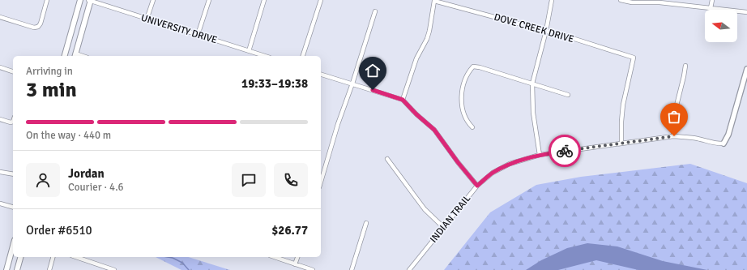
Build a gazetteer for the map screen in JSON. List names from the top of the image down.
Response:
{
  "streets": {
    "street": ["DOVE CREEK DRIVE", "UNIVERSITY DRIVE", "INDIAN TRAIL"]
  },
  "crossings": [
    ["DOVE CREEK DRIVE", "INDIAN TRAIL"]
  ],
  "north": "left",
  "page": {
    "heading": ["3 min", "Arriving in", "19:33–19:38"],
    "panel": [
      "Jordan",
      "Courier · 4.6",
      "Order #6510",
      "$26.77"
    ],
    "bar": "On the way · 440 m"
  }
}
